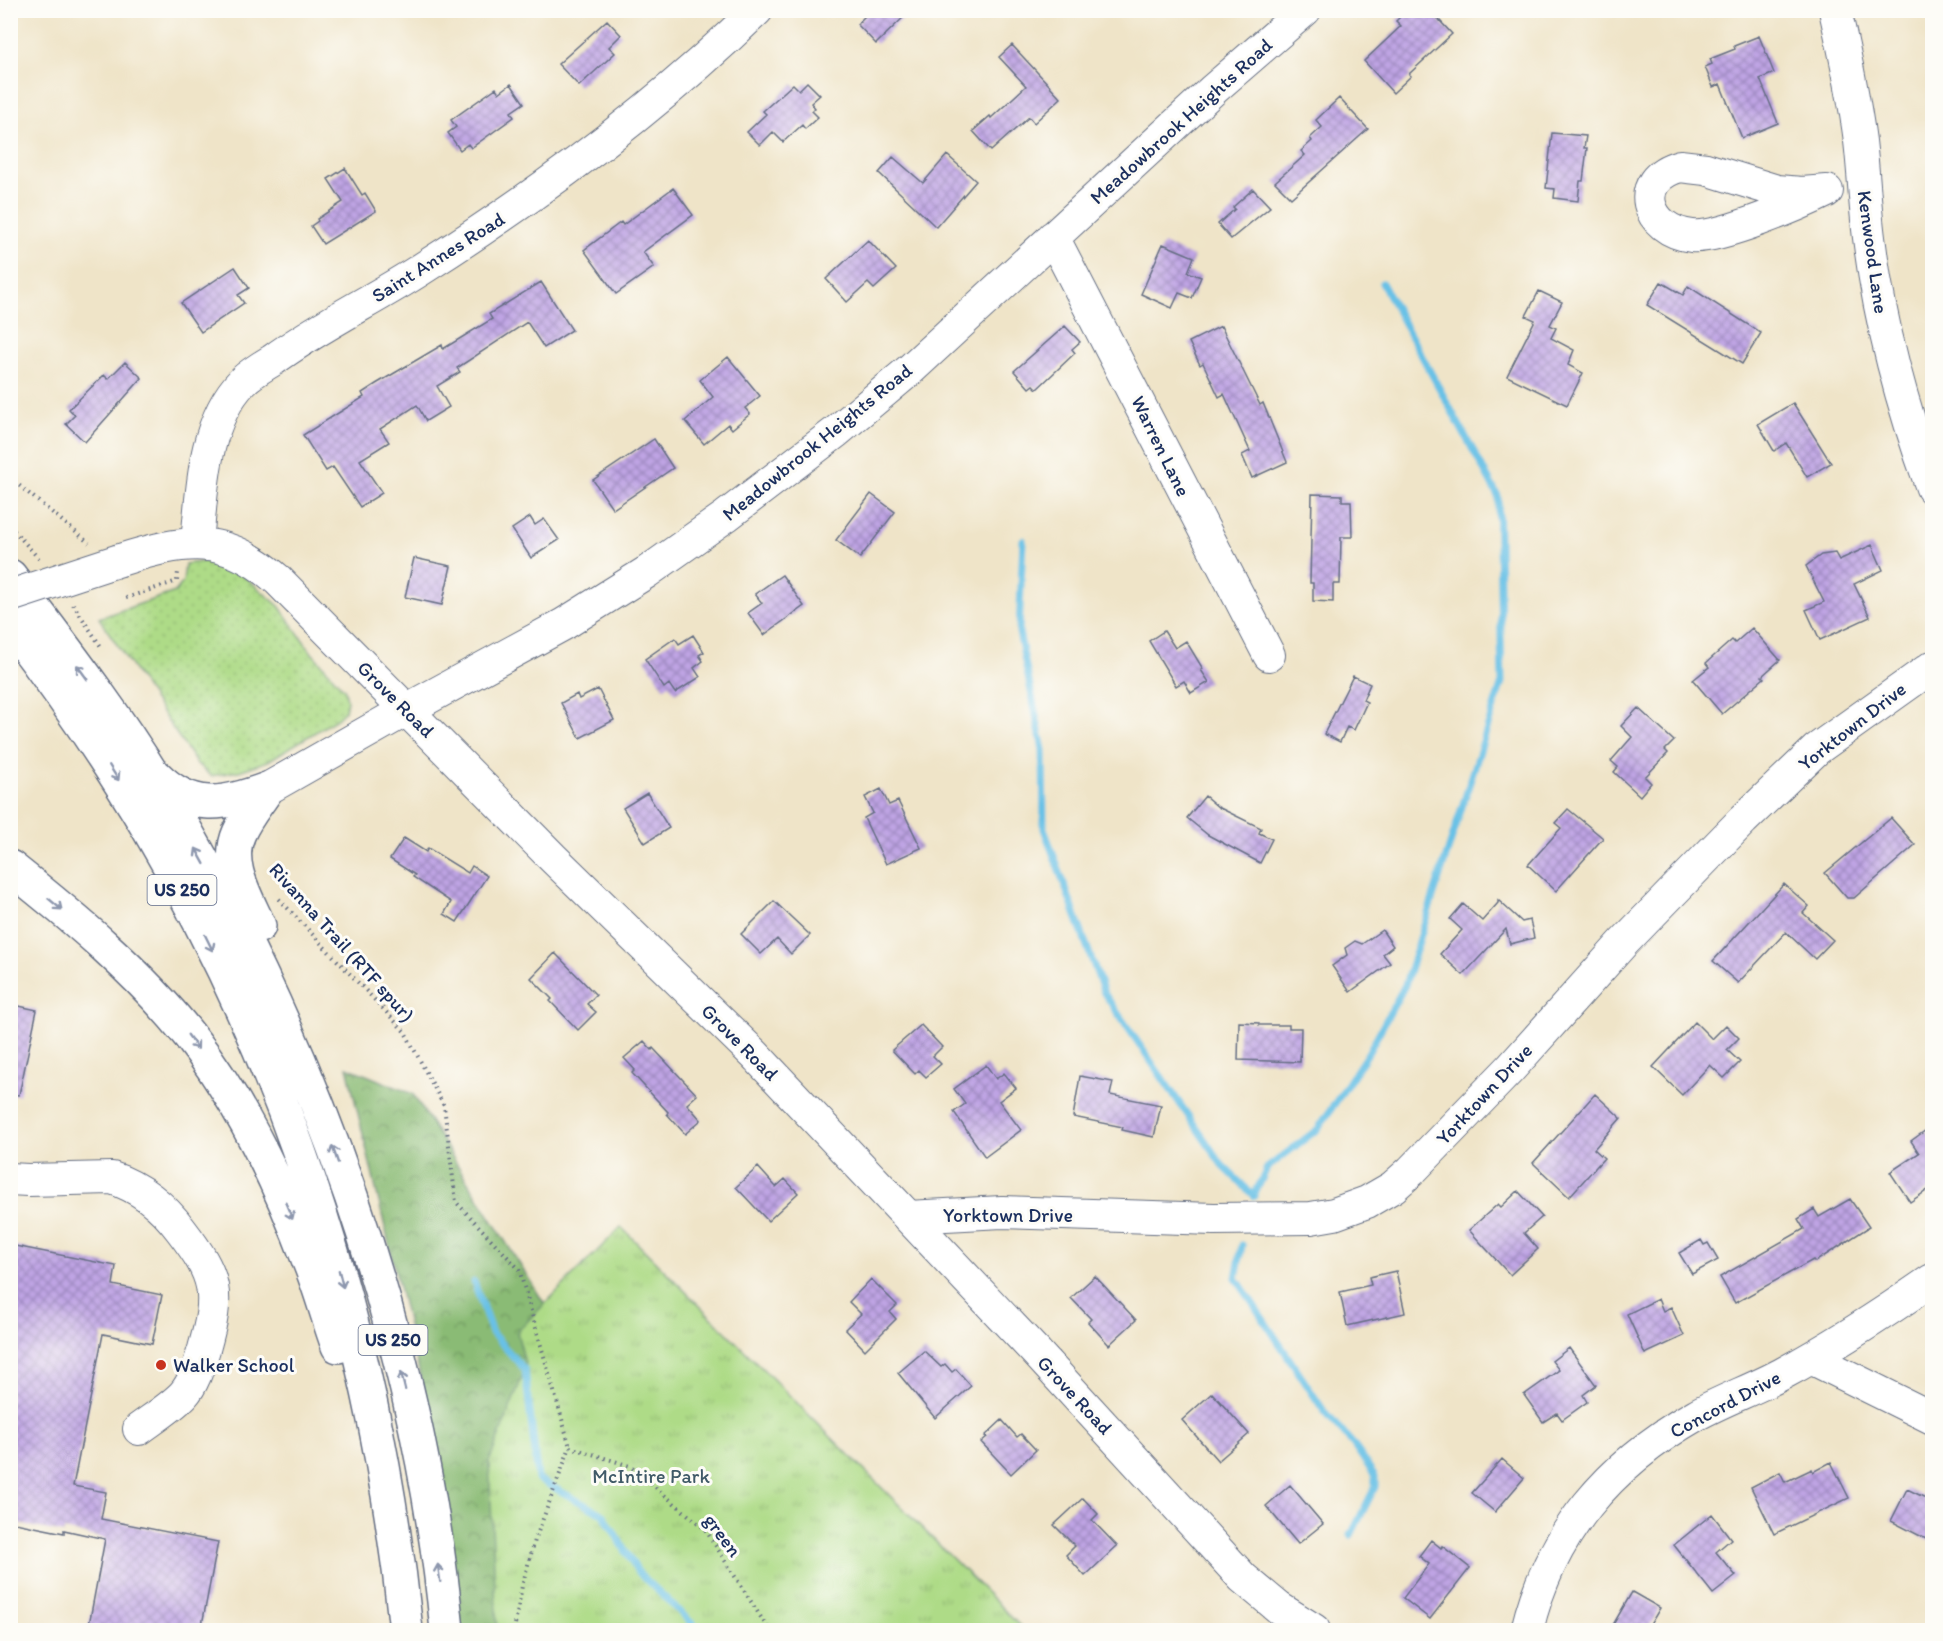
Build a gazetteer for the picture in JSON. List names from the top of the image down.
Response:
{
  "streets": {
    "highway": ["US 250"],
    "street": [
      "Meadowbrook Heights Road",
      "Kenwood Lane",
      "Saint Annes Road",
      "Warren Lane",
      "Grove Road",
      "Yorktown Drive",
      "Concord Drive"
    ],
    "path": ["Rivanna Trail (RTF spur)", "green"]
  },
  "crossings": [
    ["Meadowbrook Heights Road", "Warren Lane"],
    ["Meadowbrook Heights Road", "Grove Road"],
    ["Saint Annes Road", "Grove Road"],
    ["Grove Road", "Yorktown Drive"],
    ["Rivanna Trail (RTF spur)", "green"]
  ],
  "parks": ["McIntire Park"],
  "places": ["Walker School"]
}
